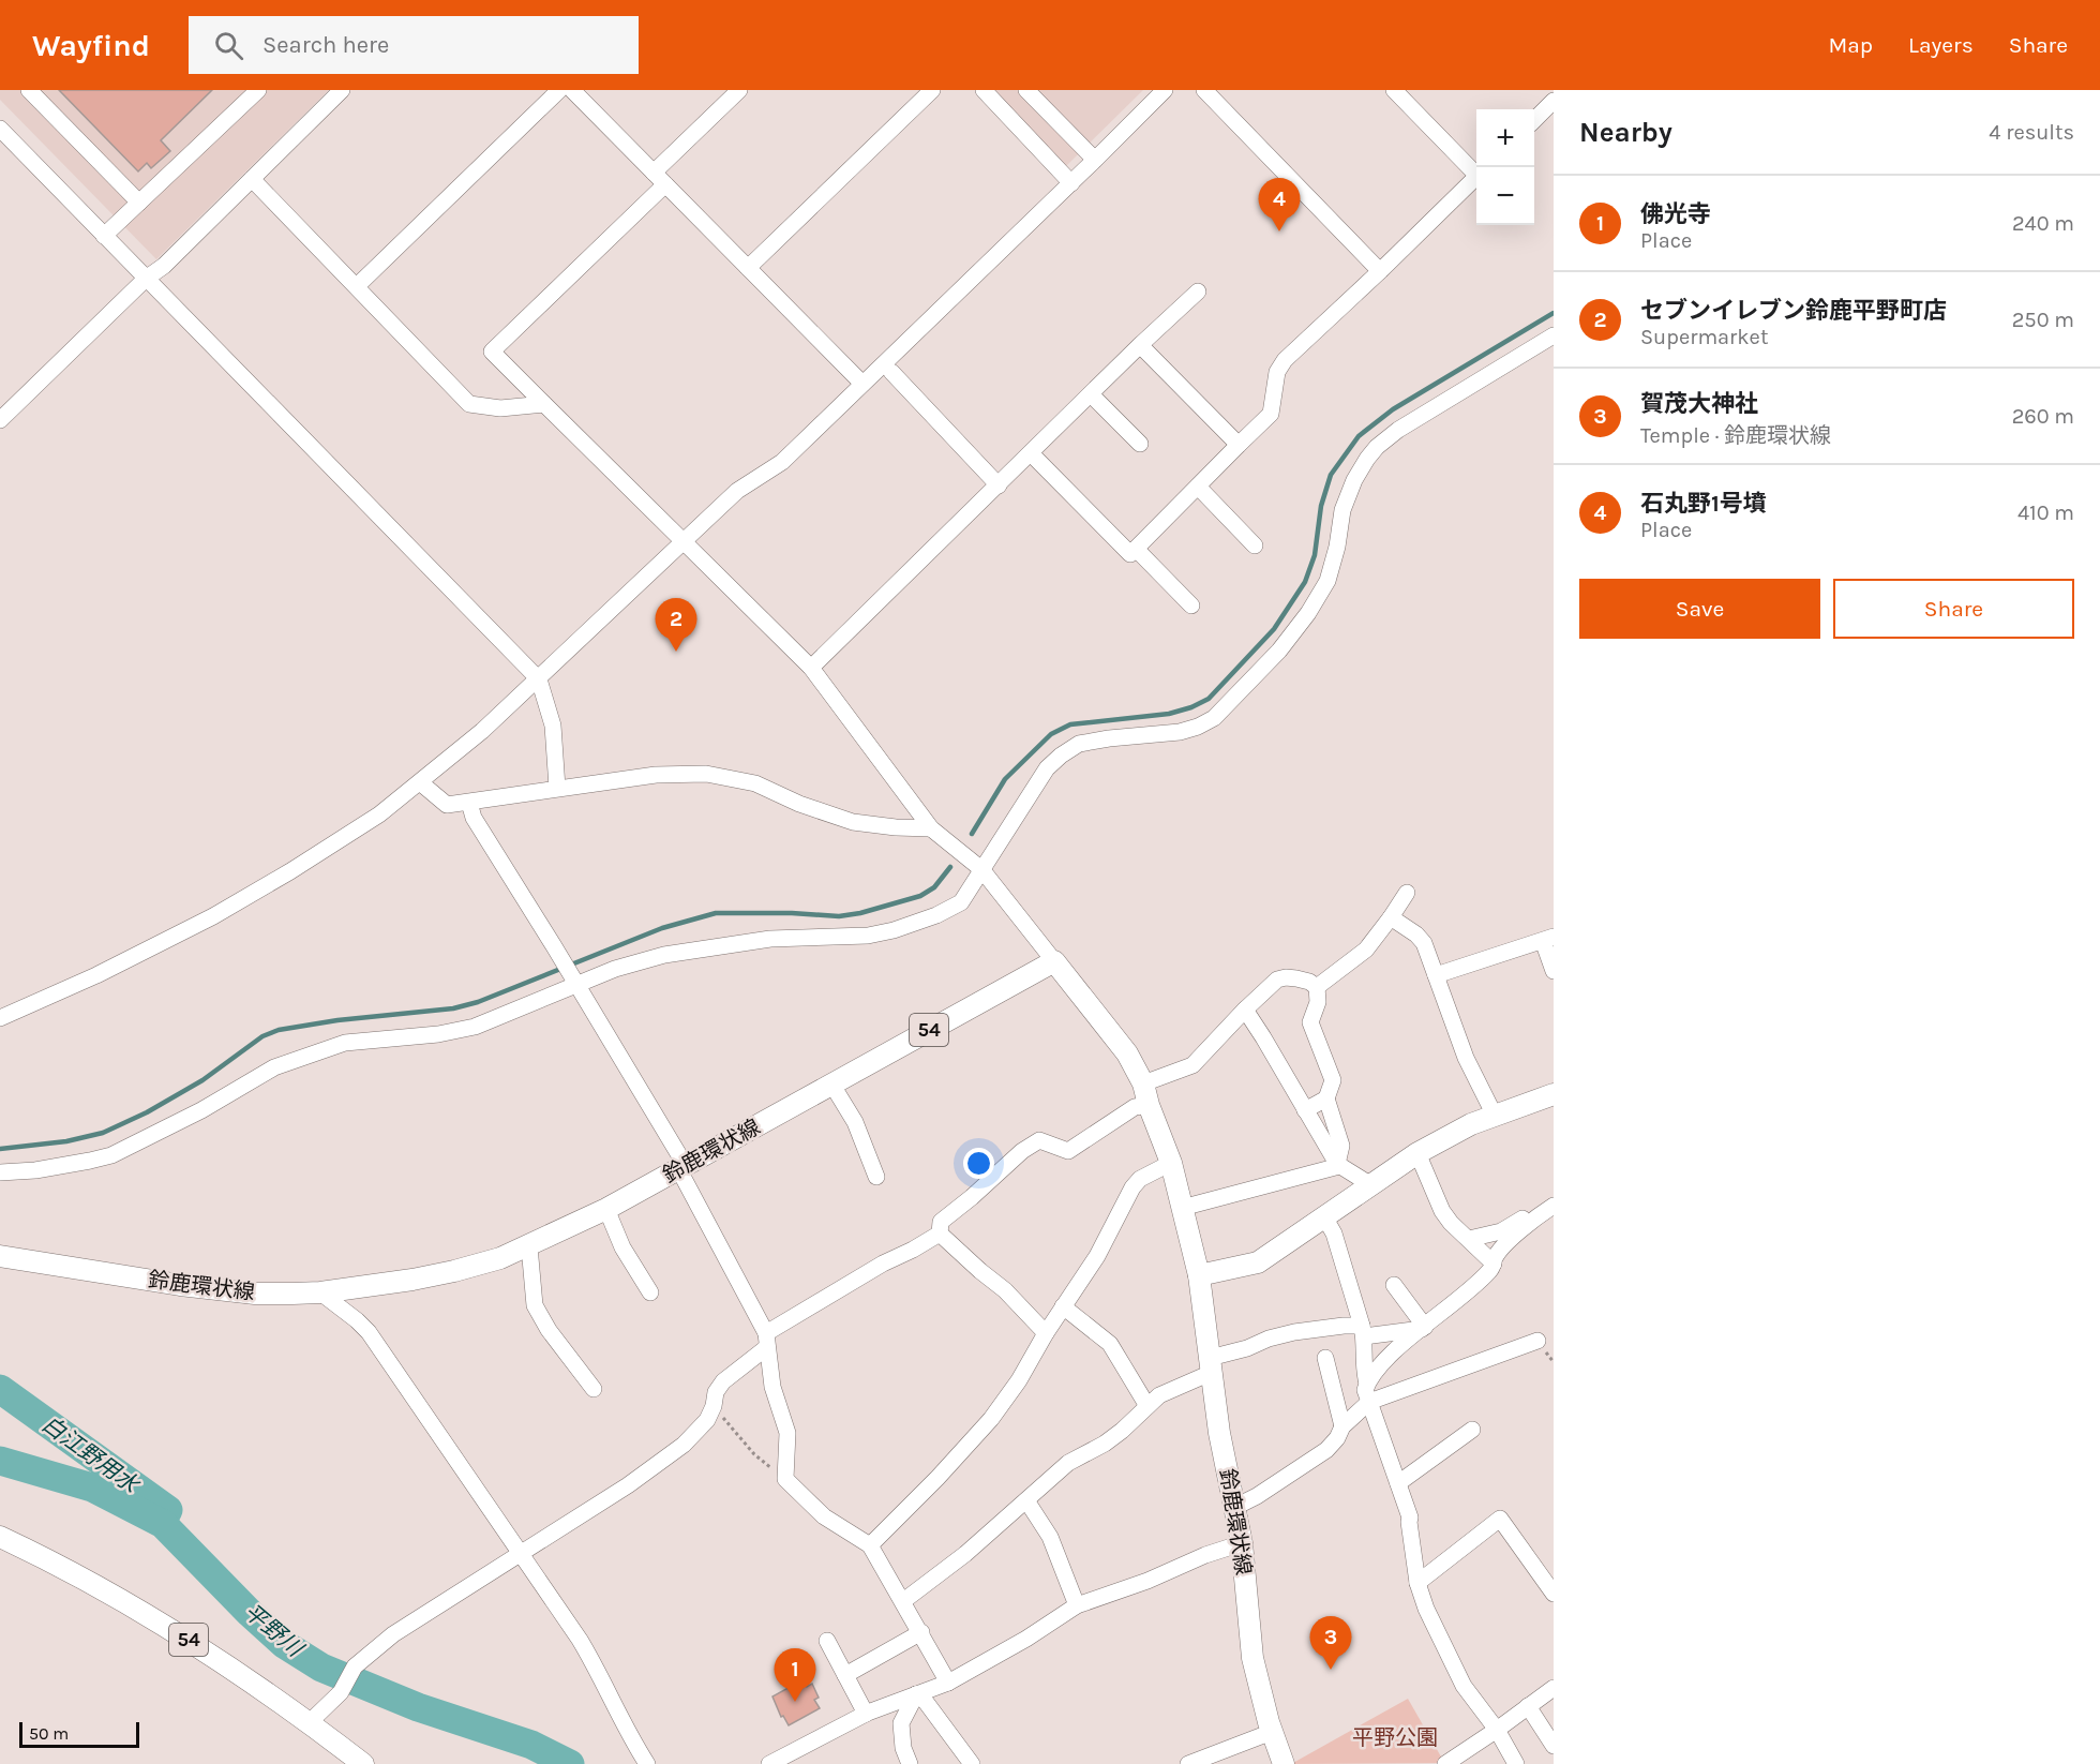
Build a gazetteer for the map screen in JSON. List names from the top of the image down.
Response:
{
  "streets": {
    "main road": ["54", "鈴鹿環状線"]
  },
  "water": ["白江野用水", "平野川"],
  "parks": ["平野公園"],
  "scale_bar": "50 m",
  "page": {
    "header": "Wayfind",
    "search": "Search here",
    "nav": ["Map", "Layers", "Share"],
    "heading": ["Nearby", "4 results"],
    "map_buttons": ["+", "−"],
    "list": [
      {
        "mark": "1",
        "name": "佛光寺",
        "note": "Place",
        "value": "240 m"
      },
      {
        "mark": "2",
        "name": "セブンイレブン鈴鹿平野町店",
        "note": "Supermarket",
        "value": "250 m"
      },
      {
        "mark": "3",
        "name": "賀茂大神社",
        "note": "Temple · 鈴鹿環状線",
        "value": "260 m"
      },
      {
        "mark": "4",
        "name": "石丸野1号墳",
        "note": "Place",
        "value": "410 m"
      }
    ],
    "pins": [
      "4",
      "2",
      "3",
      "1"
    ],
    "buttons": ["Save", "Share"],
    "scale": "50 m"
  }
}
